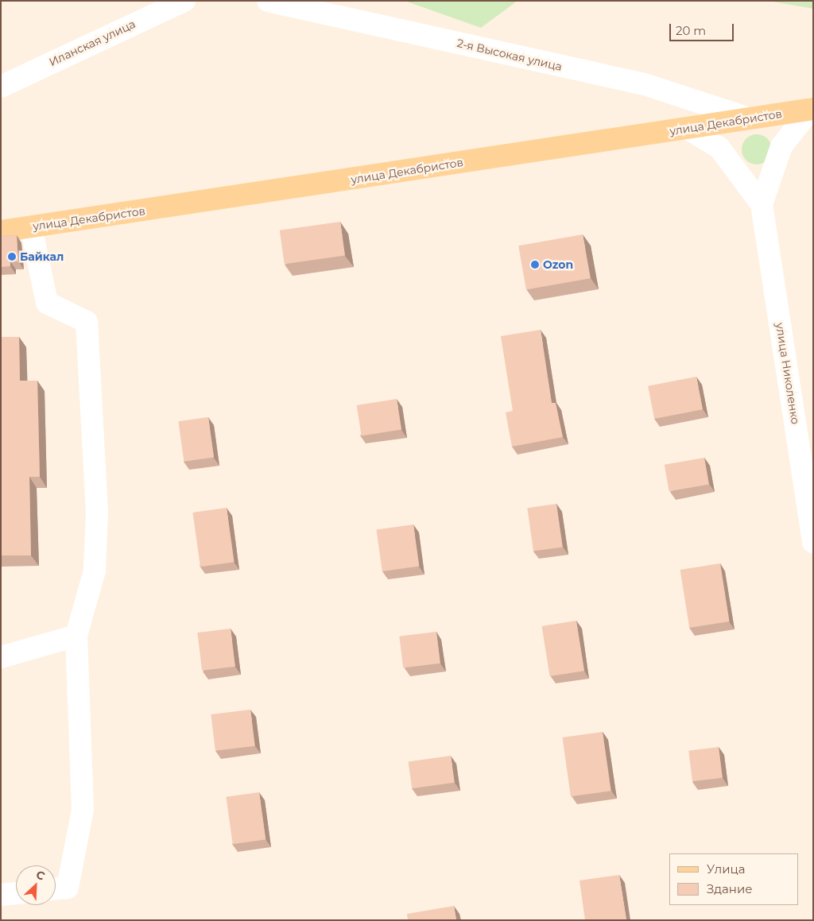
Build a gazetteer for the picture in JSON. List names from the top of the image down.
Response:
{
  "streets": {
    "main road": ["улица Декабристов"],
    "street": ["Иланская улица", "2-я Высокая улица", "улица Николенко"]
  },
  "crossings": [
    ["2-я Высокая улица", "улица Декабристов"]
  ],
  "places": ["Байкал", "Ozon"],
  "legend": ["Улица", "Здание"],
  "scale_bar": "20 m",
  "north": "top right"
}
